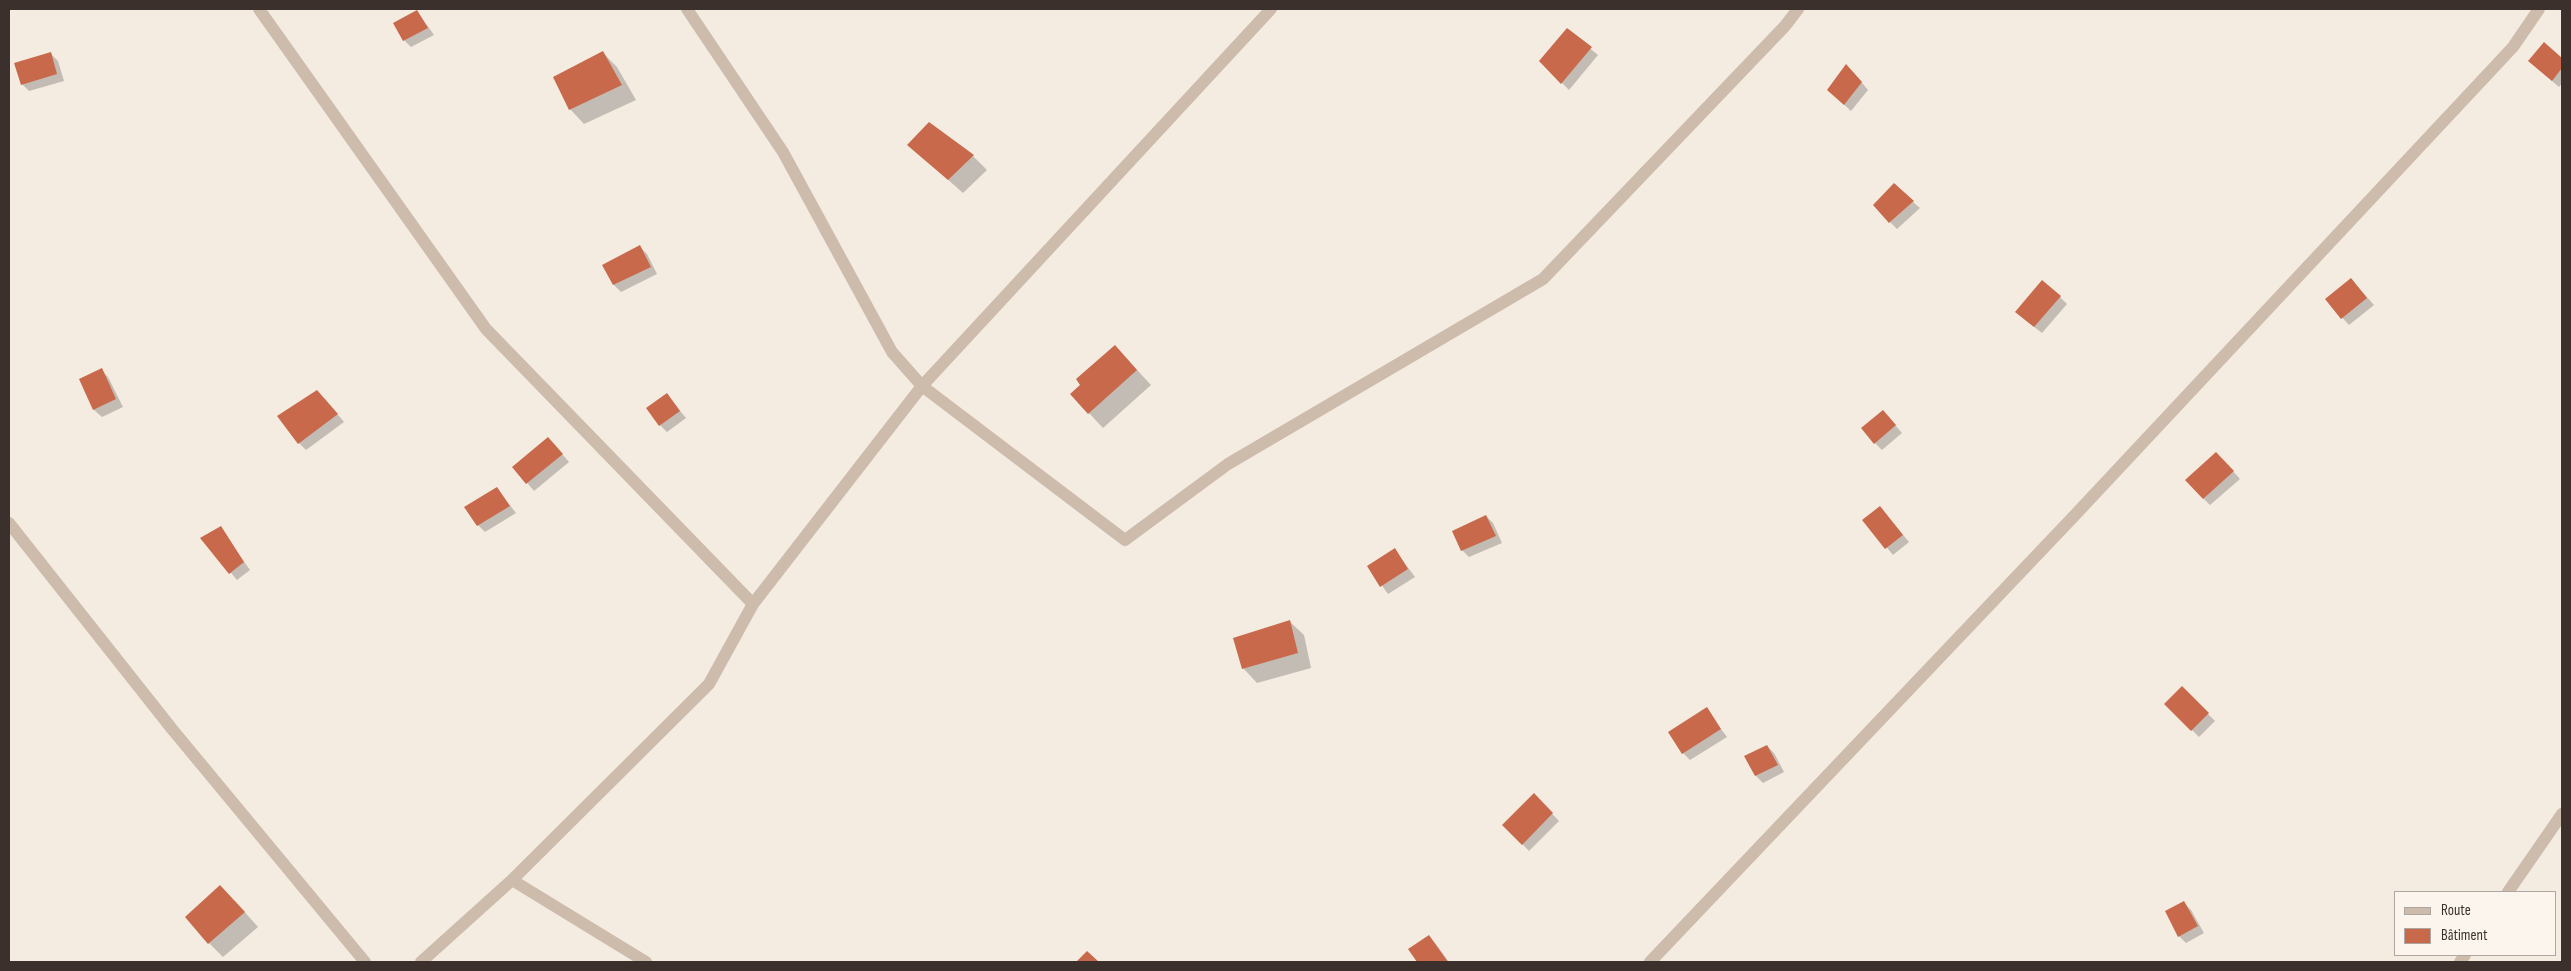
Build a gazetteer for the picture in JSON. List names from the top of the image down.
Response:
{
  "legend": ["Route", "Bâtiment"]
}
